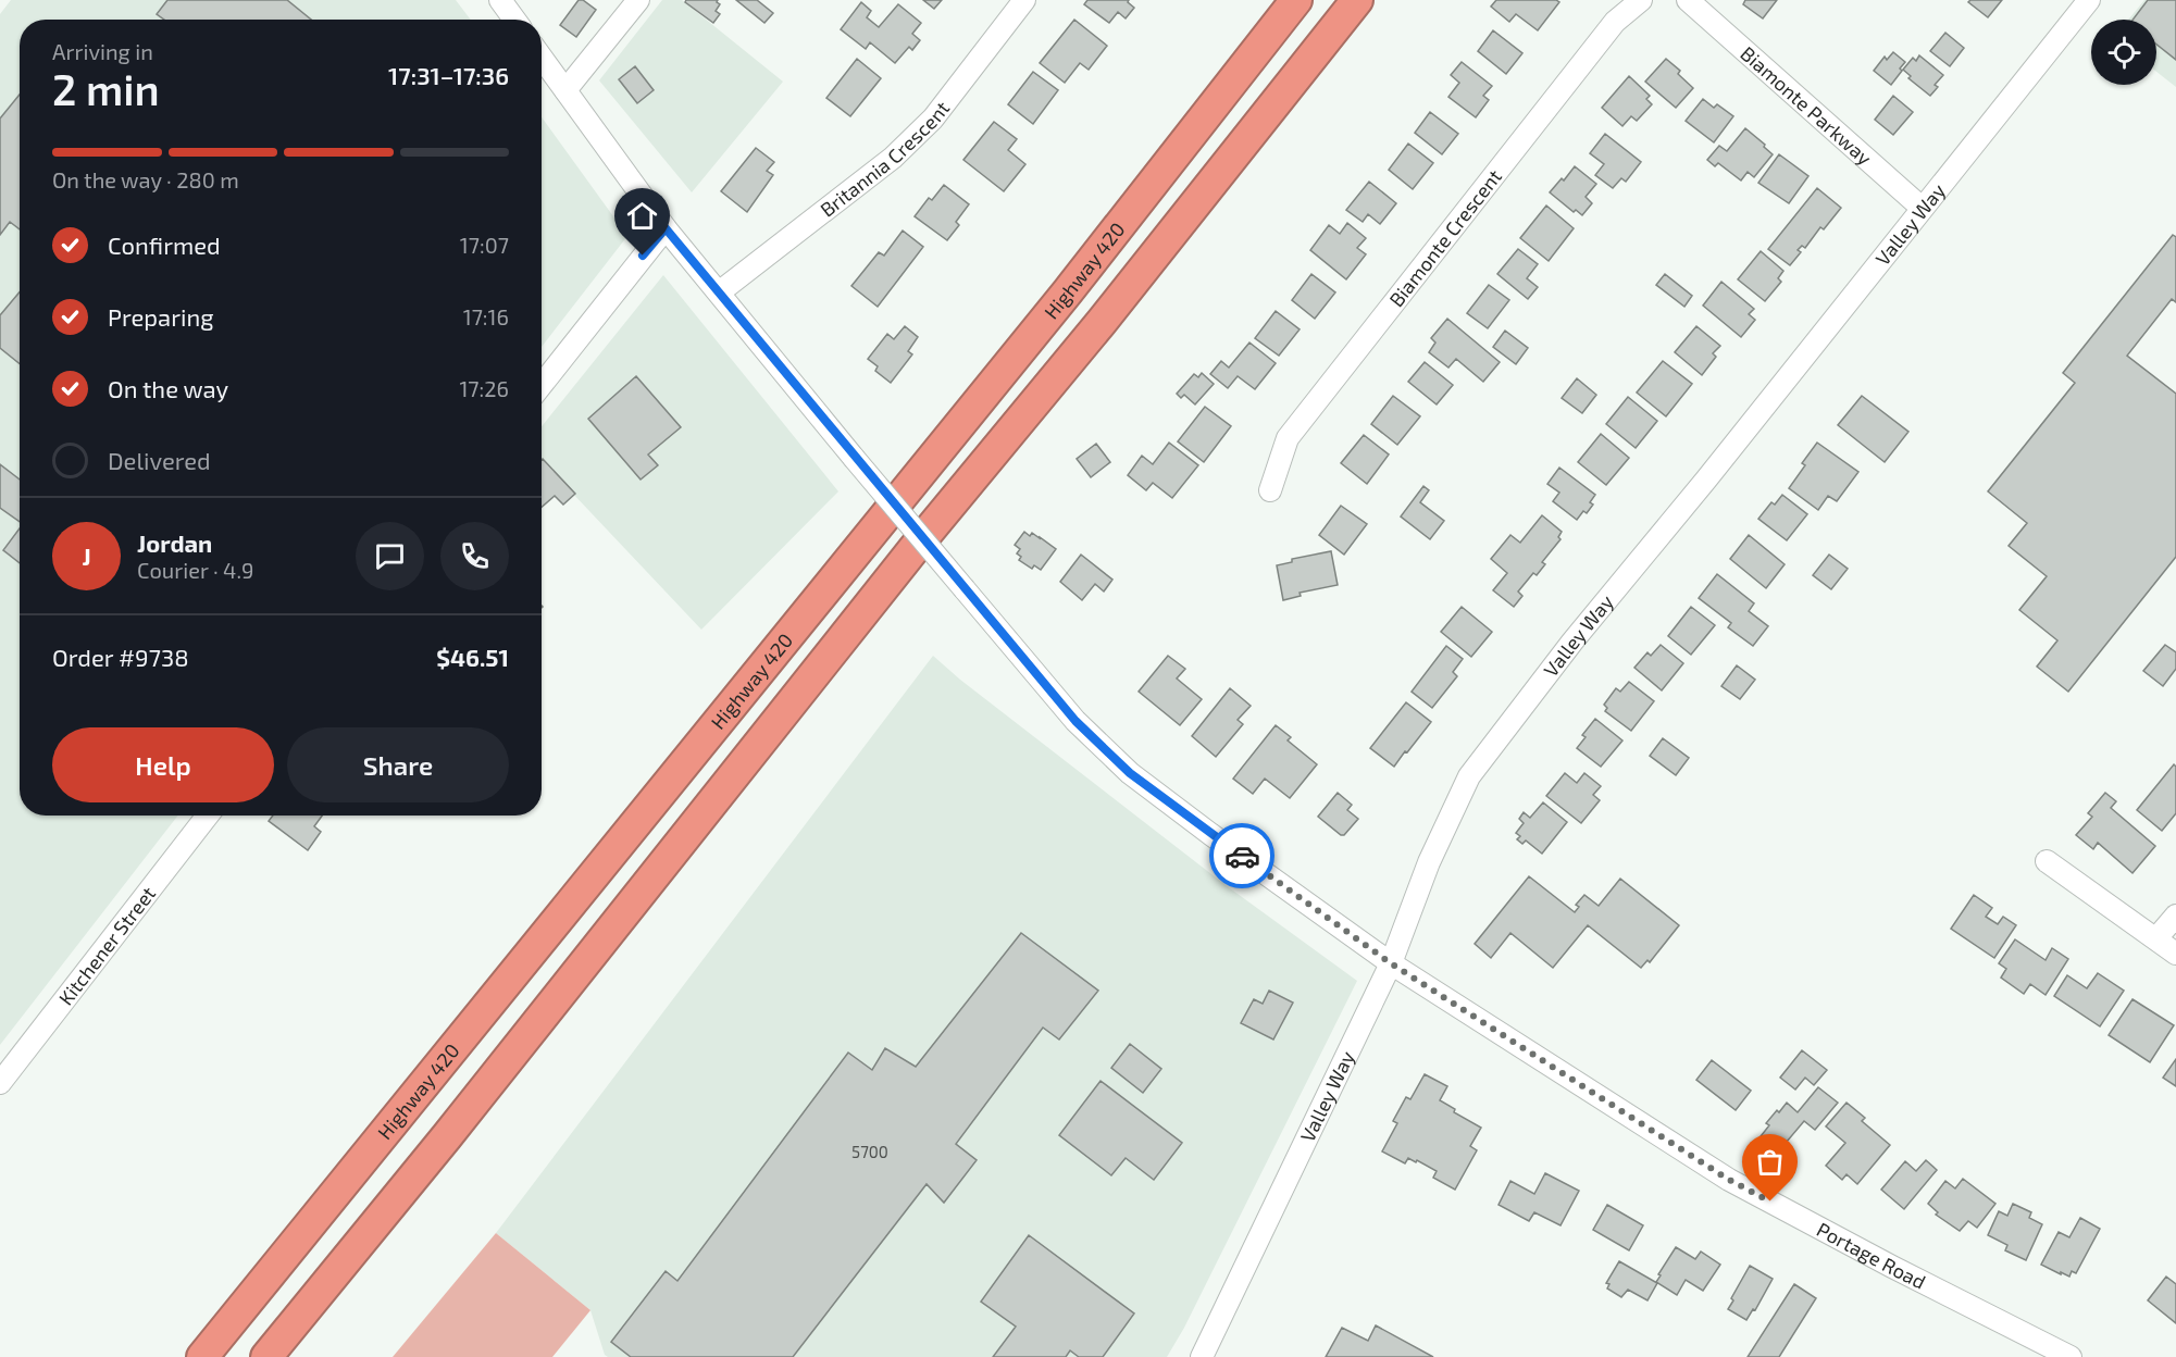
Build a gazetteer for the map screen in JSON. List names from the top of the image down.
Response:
{
  "streets": {
    "highway": ["Highway 420"],
    "street": [
      "Biamonte Parkway",
      "Britannia Crescent",
      "Valley Way",
      "Biamonte Crescent",
      "Kitchener Street",
      "Portage Road"
    ]
  },
  "crossings": [
    ["Biamonte Parkway", "Valley Way"],
    ["Britannia Crescent", "Portage Road"],
    ["Valley Way", "Portage Road"]
  ],
  "house_numbers": ["5700"],
  "page": {
    "heading": ["2 min", "Arriving in", "17:31–17:36"],
    "panel": [
      "Jordan",
      "Courier · 4.9",
      "Order #9738",
      "$46.51"
    ],
    "bar": "On the way · 280 m",
    "list": [
      ["Confirmed", "17:07"],
      ["Preparing", "17:16"],
      ["On the way", "17:26"],
      "Delivered"
    ],
    "round": "J",
    "buttons": ["Help", "Share"]
  }
}
